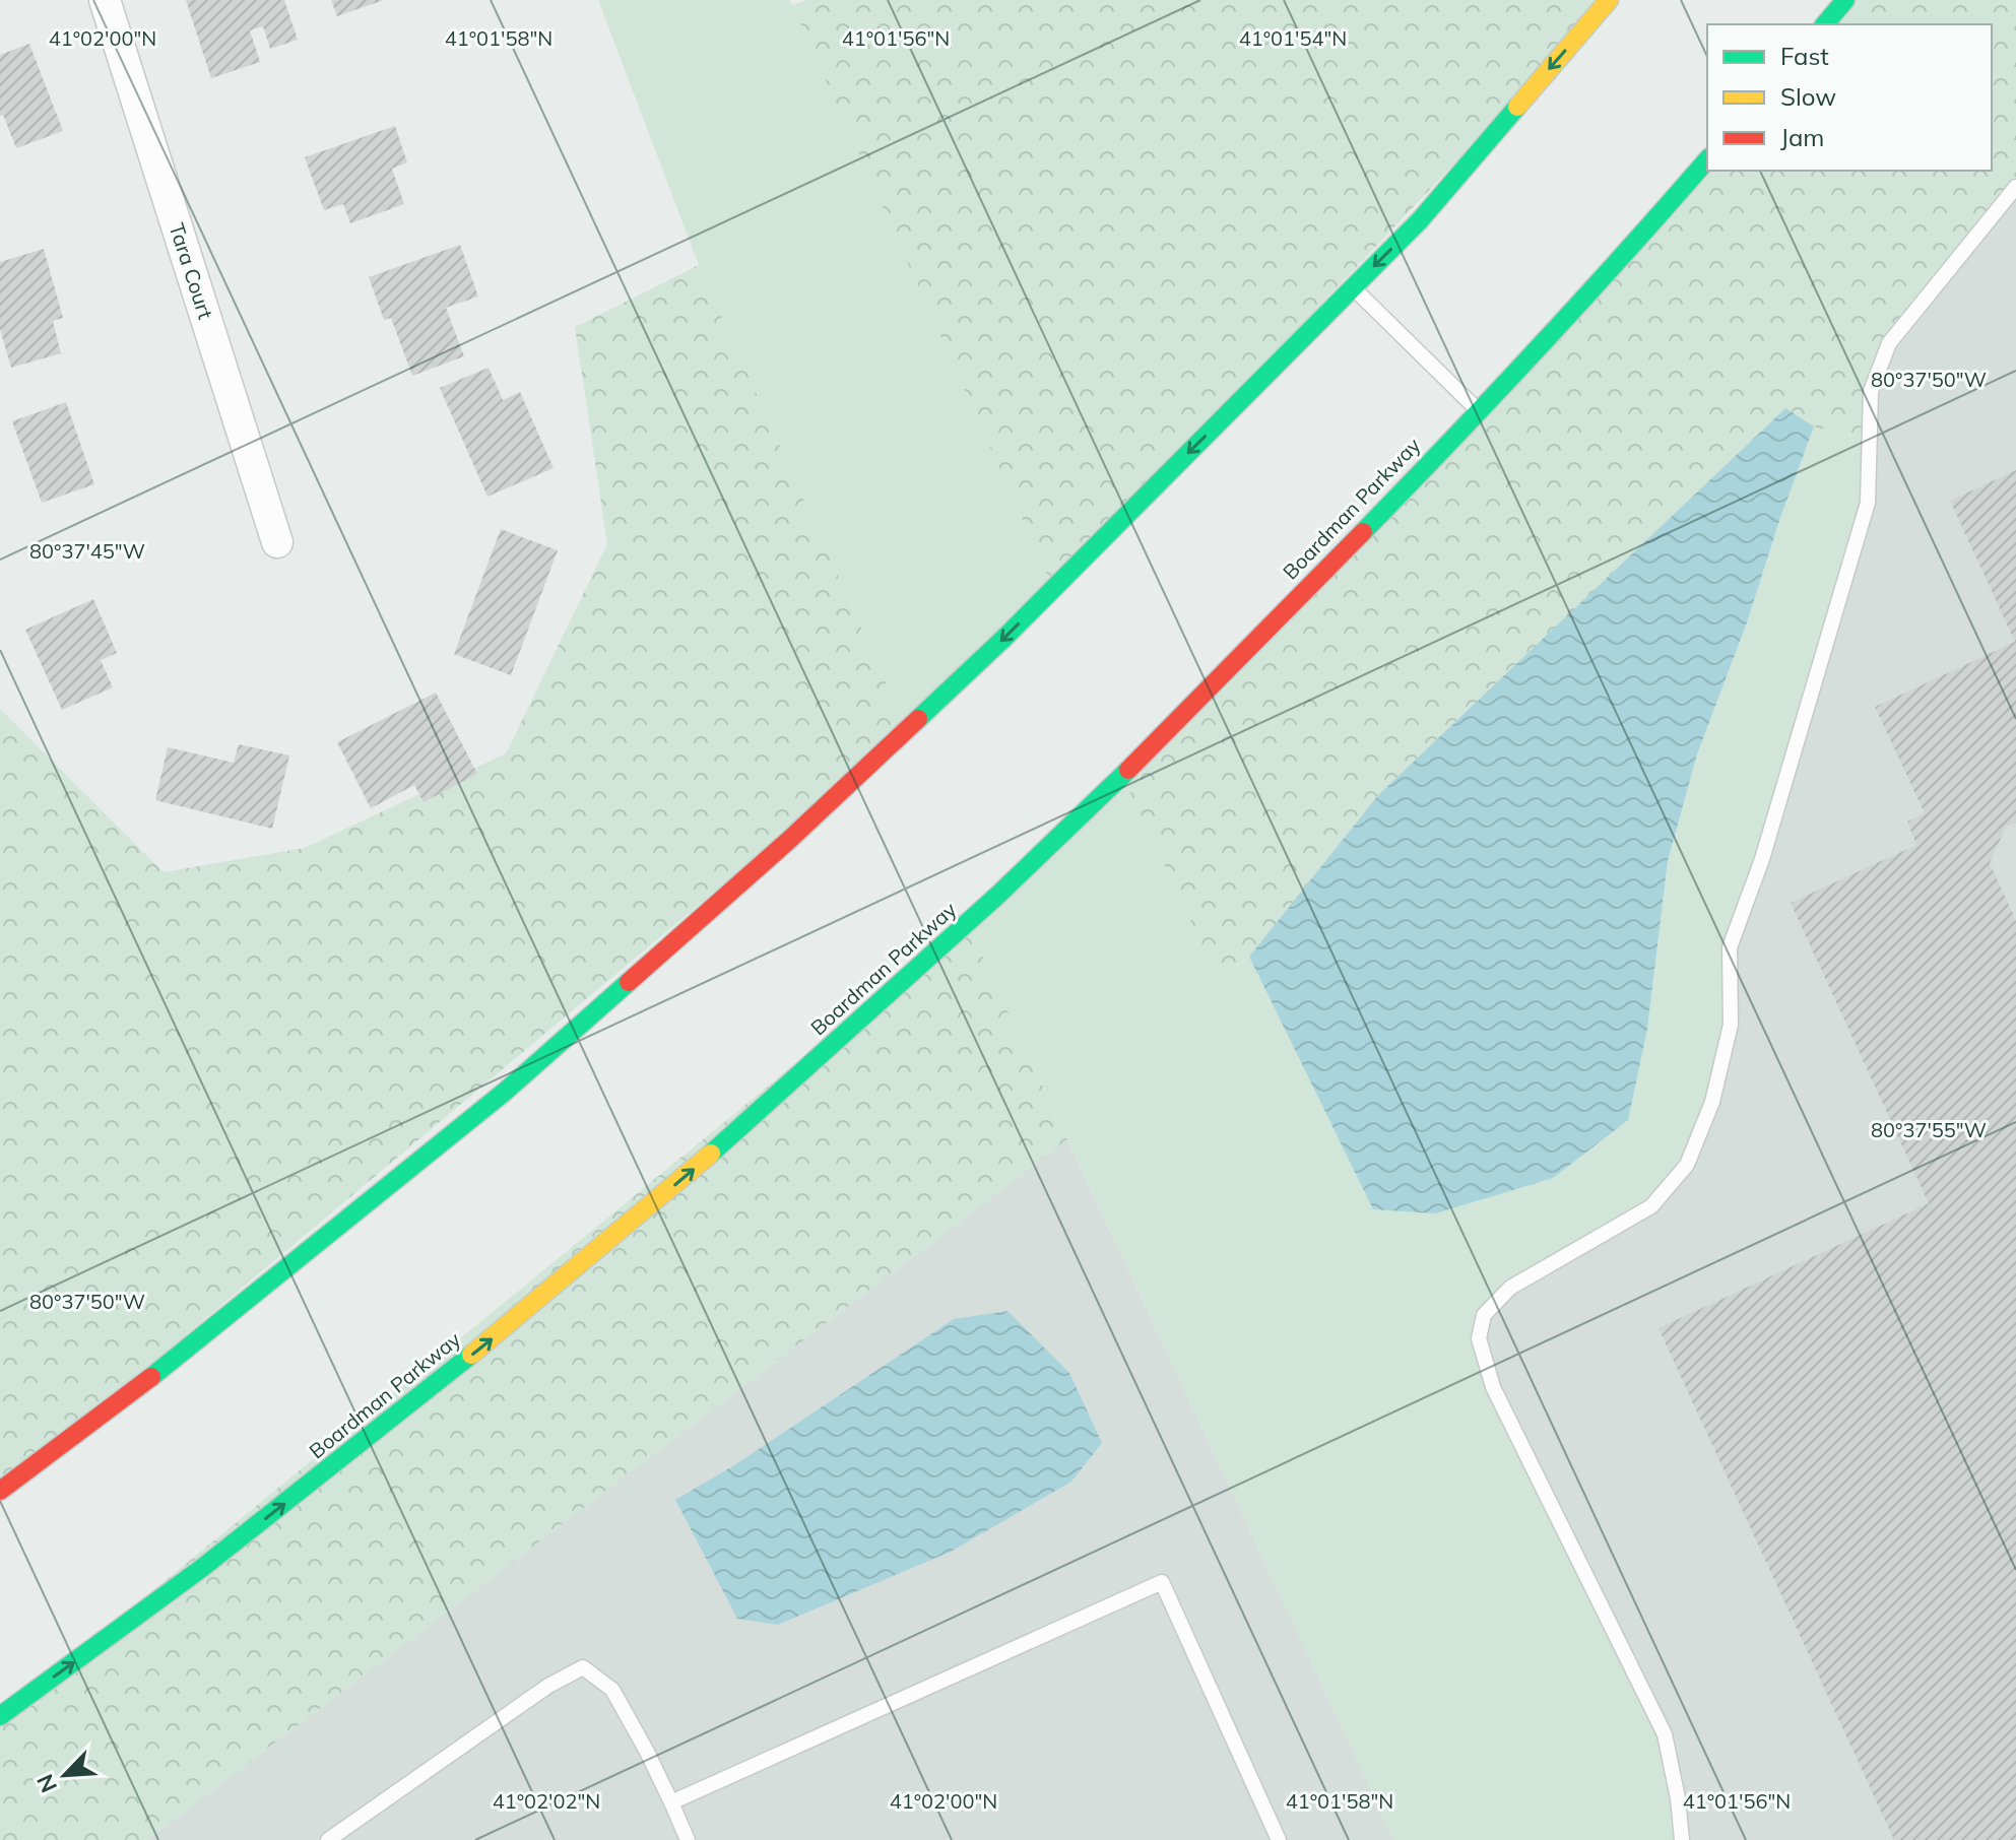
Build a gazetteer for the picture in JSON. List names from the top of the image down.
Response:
{
  "streets": {
    "highway": ["Boardman Parkway"],
    "street": ["Tara Court"]
  },
  "one_way": ["Boardman Parkway"],
  "legend": ["Fast", "Slow", "Jam"],
  "north": "bottom left",
  "coordinates": [
    "41°02'00\"N",
    "41°01'58\"N",
    "41°01'56\"N",
    "41°01'54\"N",
    "80°37'50\"W",
    "80°37'45\"W",
    "80°37'55\"W",
    "41°02'02\"N"
  ]
}
